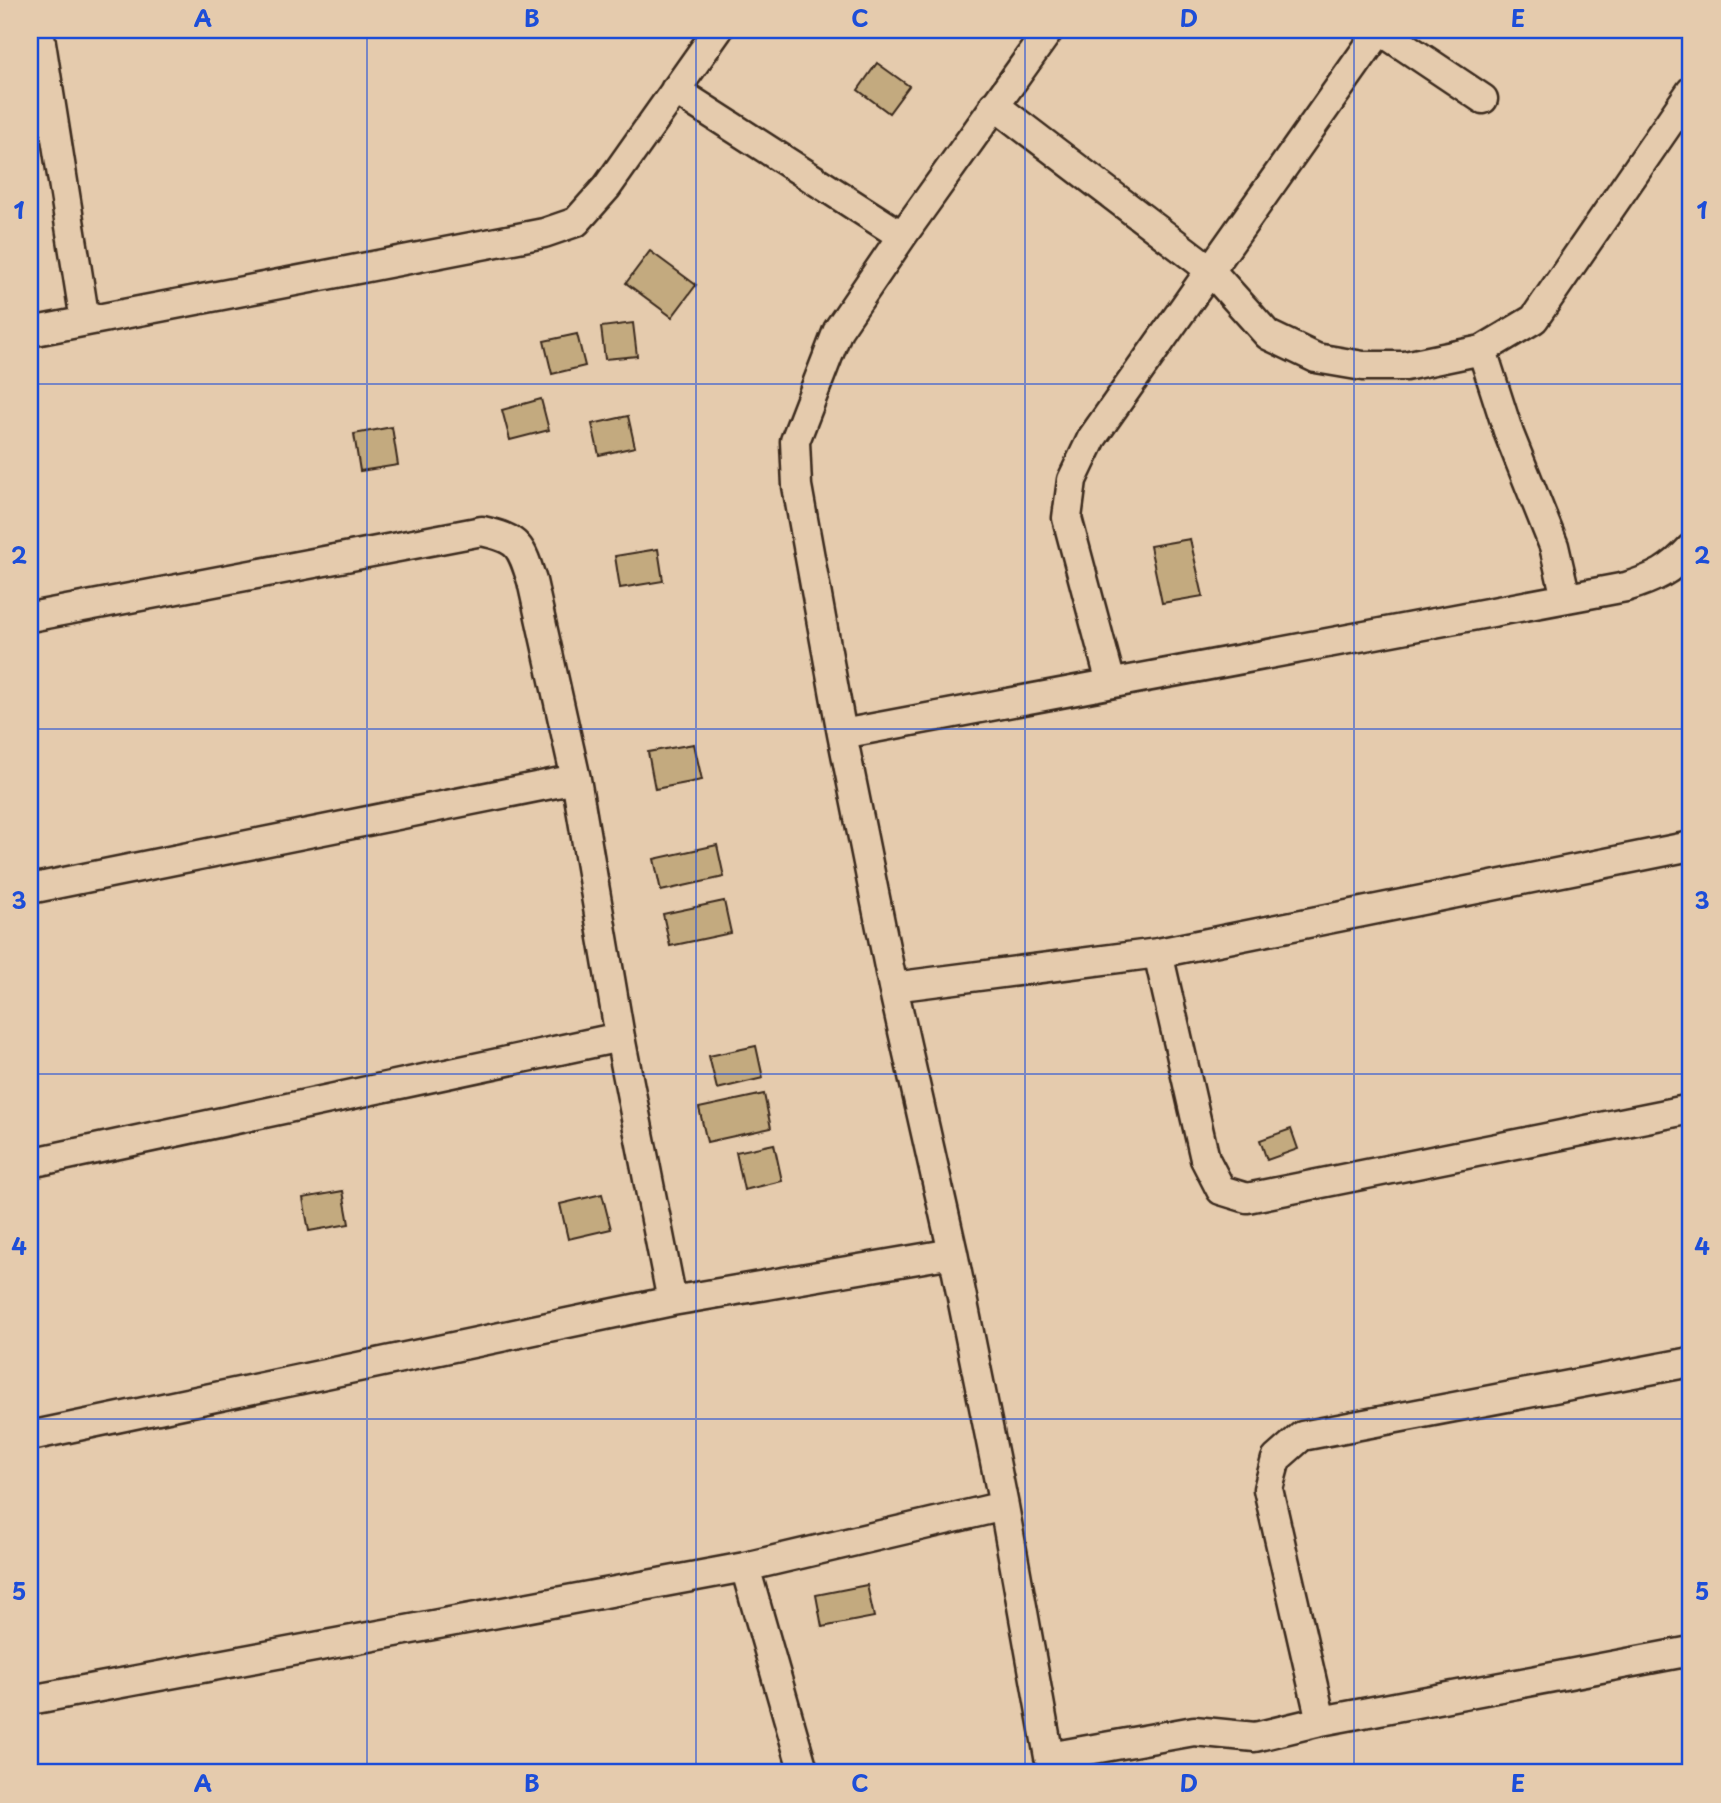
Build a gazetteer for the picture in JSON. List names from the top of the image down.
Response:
{
  "grid": {
    "columns": [
      "A",
      "B",
      "C",
      "D",
      "E"
    ],
    "rows": [
      "1",
      "2",
      "3",
      "4",
      "5"
    ]
  }
}
